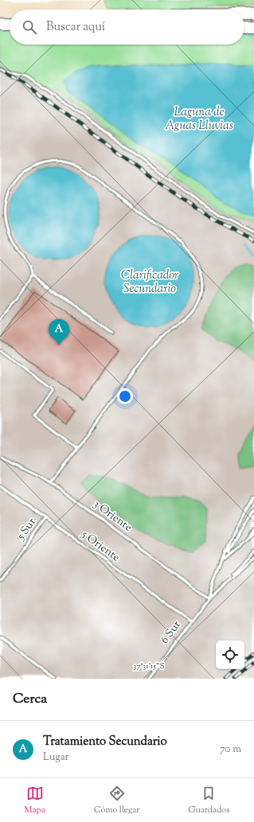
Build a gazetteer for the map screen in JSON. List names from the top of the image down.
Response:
{
  "streets": {
    "lane": [
      "3 Oriente",
      "5 Sur",
      "5 Oriente",
      "6 Sur"
    ]
  },
  "crossings": [
    ["3 Oriente", "6 Sur"],
    ["5 Sur", "5 Oriente"],
    ["5 Oriente", "6 Sur"]
  ],
  "water": ["Laguna de Aguas Lluvias", "Clarificador Secundario"],
  "page": {
    "search": "Buscar aquí",
    "pins": "A",
    "heading": "Cerca",
    "list": [
      {
        "mark": "A",
        "name": "Tratamiento Secundario",
        "note": "Lugar",
        "value": "70 m"
      }
    ],
    "nav": ["Mapa", "Cómo llegar", "Guardados"]
  },
  "coordinates": ["37°31'15\"S"]
}
